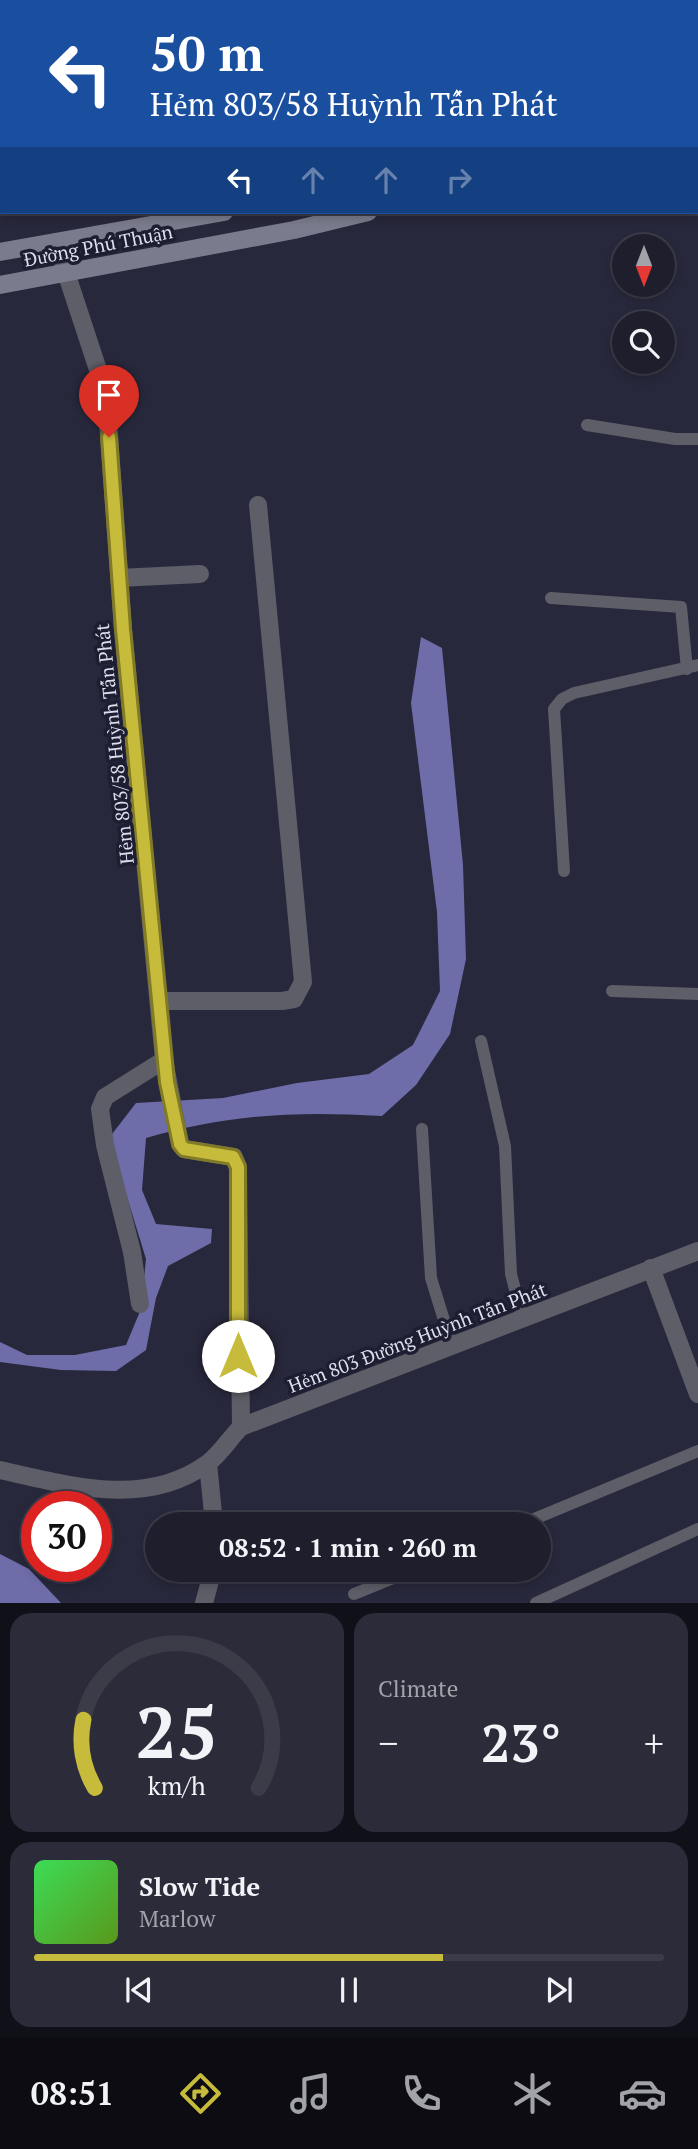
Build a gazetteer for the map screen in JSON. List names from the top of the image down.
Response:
{
  "streets": {
    "street": ["Đường Phú Thuận", "Hẻm 803/58 Huỳnh Tấn Phát", "Hẻm 803 Đường Huỳnh Tấn Phát"]
  },
  "crossings": [
    ["Đường Phú Thuận", "Hẻm 803/58 Huỳnh Tấn Phát"],
    ["Hẻm 803/58 Huỳnh Tấn Phát", "Hẻm 803 Đường Huỳnh Tấn Phát"]
  ],
  "north": "bottom",
  "page": {
    "turn": ["50 m", "Hẻm 803/58 Huỳnh Tấn Phát"],
    "limit": "30",
    "trip": "08:52 · 1 min · 260 m",
    "tile": "Climate",
    "heat": ["−", "23°", "+"],
    "song": ["Slow Tide", "Marlow"],
    "tabs": "08:51",
    "gauge": ["25", "km/h"]
  }
}
